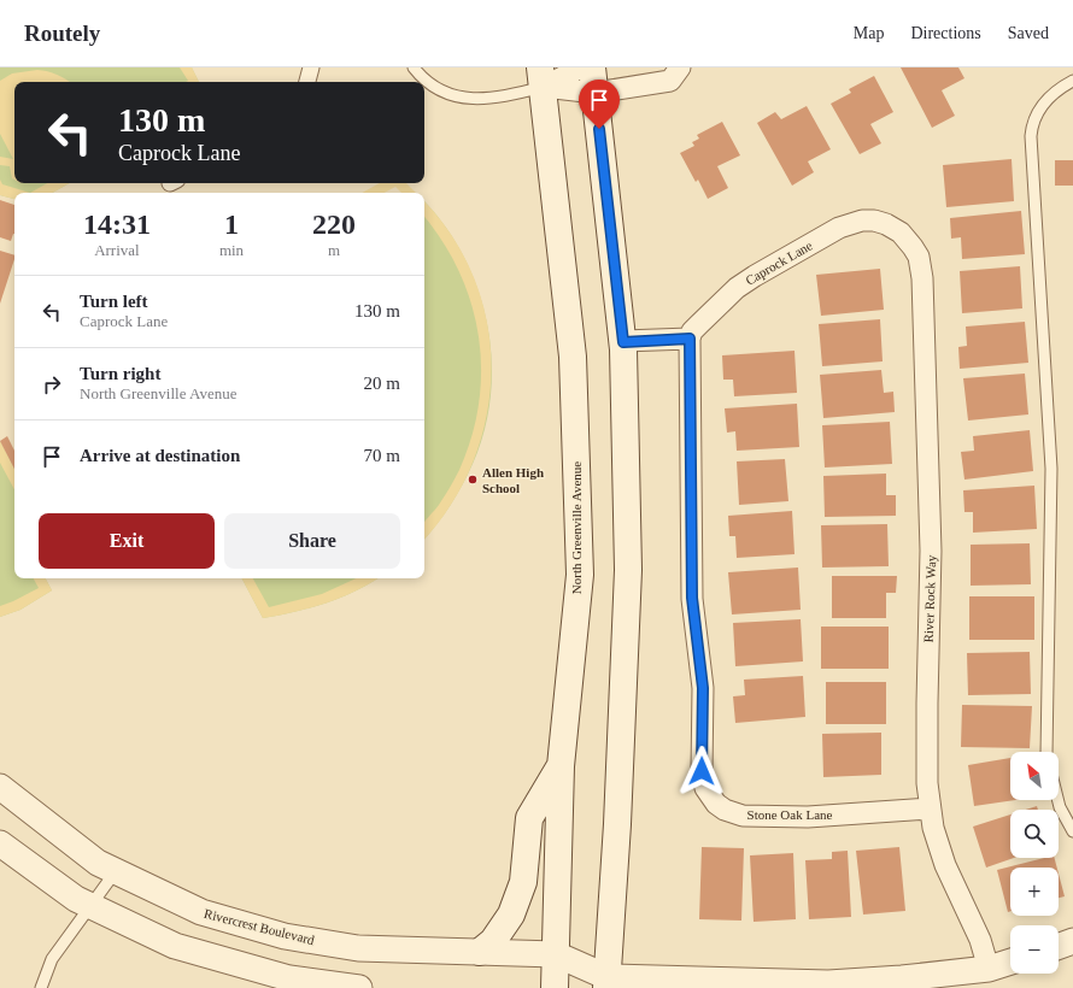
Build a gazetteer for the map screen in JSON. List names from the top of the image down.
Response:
{
  "streets": {
    "main road": ["North Greenville Avenue"],
    "street": [
      "Caprock Lane",
      "River Rock Way",
      "Stone Oak Lane",
      "Rivercrest Boulevard"
    ]
  },
  "crossings": [
    ["Caprock Lane", "River Rock Way"],
    ["Caprock Lane", "Stone Oak Lane"],
    ["North Greenville Avenue", "Rivercrest Boulevard"],
    ["River Rock Way", "Stone Oak Lane"],
    ["River Rock Way", "Rivercrest Boulevard"]
  ],
  "places": ["Allen High School"],
  "north": "top left",
  "page": {
    "header": "Routely",
    "nav": ["Map", "Directions", "Saved"],
    "turn": ["130 m", "Caprock Lane"],
    "eta": [
      "14:31",
      "Arrival",
      "1",
      "min",
      "220",
      "m"
    ],
    "list": [
      {
        "name": "Turn left",
        "note": "Caprock Lane",
        "value": "130 m"
      },
      {
        "name": "Turn right",
        "note": "North Greenville Avenue",
        "value": "20 m"
      },
      {
        "name": "Arrive at destination",
        "value": "70 m"
      }
    ],
    "buttons": ["Exit", "Share"],
    "map_buttons": ["+", "−"]
  }
}
